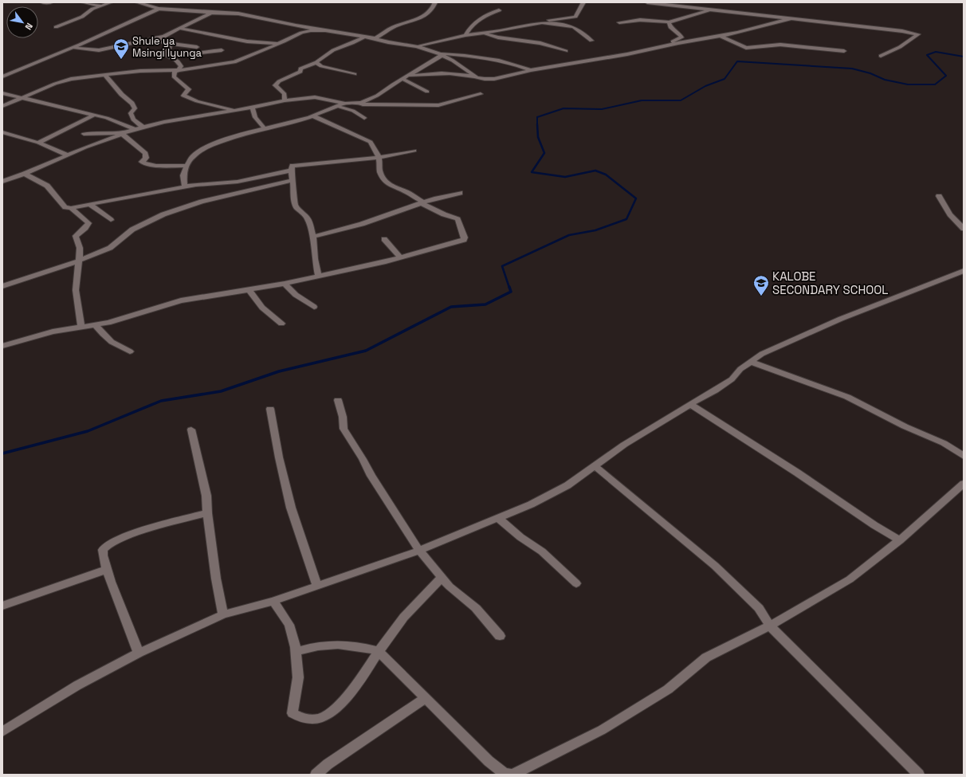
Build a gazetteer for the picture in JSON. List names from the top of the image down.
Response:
{
  "places": {
    "school or university": ["Shule ya Msingi Iyunga", "KALOBE SECONDARY SCHOOL"]
  },
  "north": "bottom right"
}
